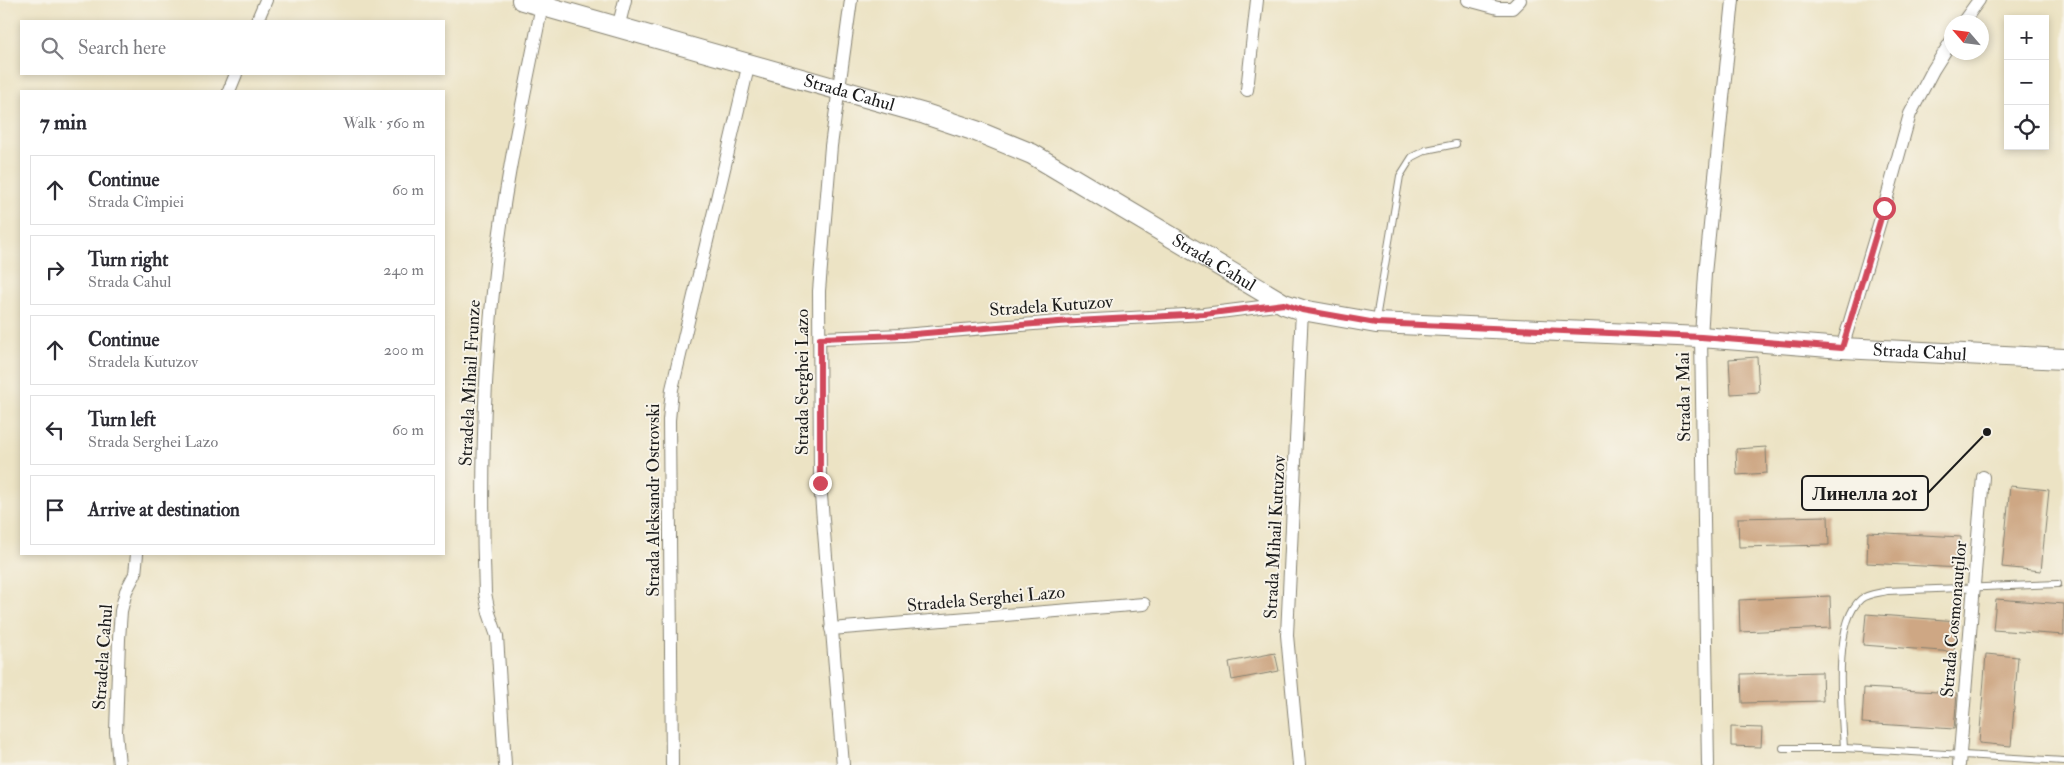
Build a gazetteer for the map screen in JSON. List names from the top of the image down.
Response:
{
  "streets": {
    "main road": ["Strada Cahul"],
    "street": [
      "Stradela Kutuzov",
      "Strada Serghei Lazo",
      "Stradela Mihail Frunze",
      "Strada 1 Mai",
      "Strada Aleksandr Ostrovski",
      "Strada Mihail Kutuzov",
      "Stradela Serghei Lazo",
      "Strada Cosmonauților",
      "Stradela Cahul"
    ]
  },
  "crossings": [
    ["Strada Cahul", "Stradela Kutuzov"],
    ["Strada Cahul", "Strada Serghei Lazo"],
    ["Strada Cahul", "Stradela Mihail Frunze"],
    ["Strada Cahul", "Strada 1 Mai"],
    ["Strada Cahul", "Strada Aleksandr Ostrovski"],
    ["Strada Cahul", "Strada Mihail Kutuzov"],
    ["Stradela Kutuzov", "Strada Serghei Lazo"],
    ["Stradela Kutuzov", "Strada Mihail Kutuzov"],
    ["Strada Serghei Lazo", "Stradela Serghei Lazo"]
  ],
  "places": ["Линелла 201"],
  "north": "top left",
  "page": {
    "map_buttons": ["+", "−"],
    "search": "Search here",
    "heading": ["7 min", "Walk · 560 m"],
    "list": [
      ["Continue", "Strada Cîmpiei", "60 m"],
      ["Turn right", "Strada Cahul", "240 m"],
      ["Continue", "Stradela Kutuzov", "200 m"],
      ["Turn left", "Strada Serghei Lazo", "60 m"],
      "Arrive at destination"
    ]
  }
}
